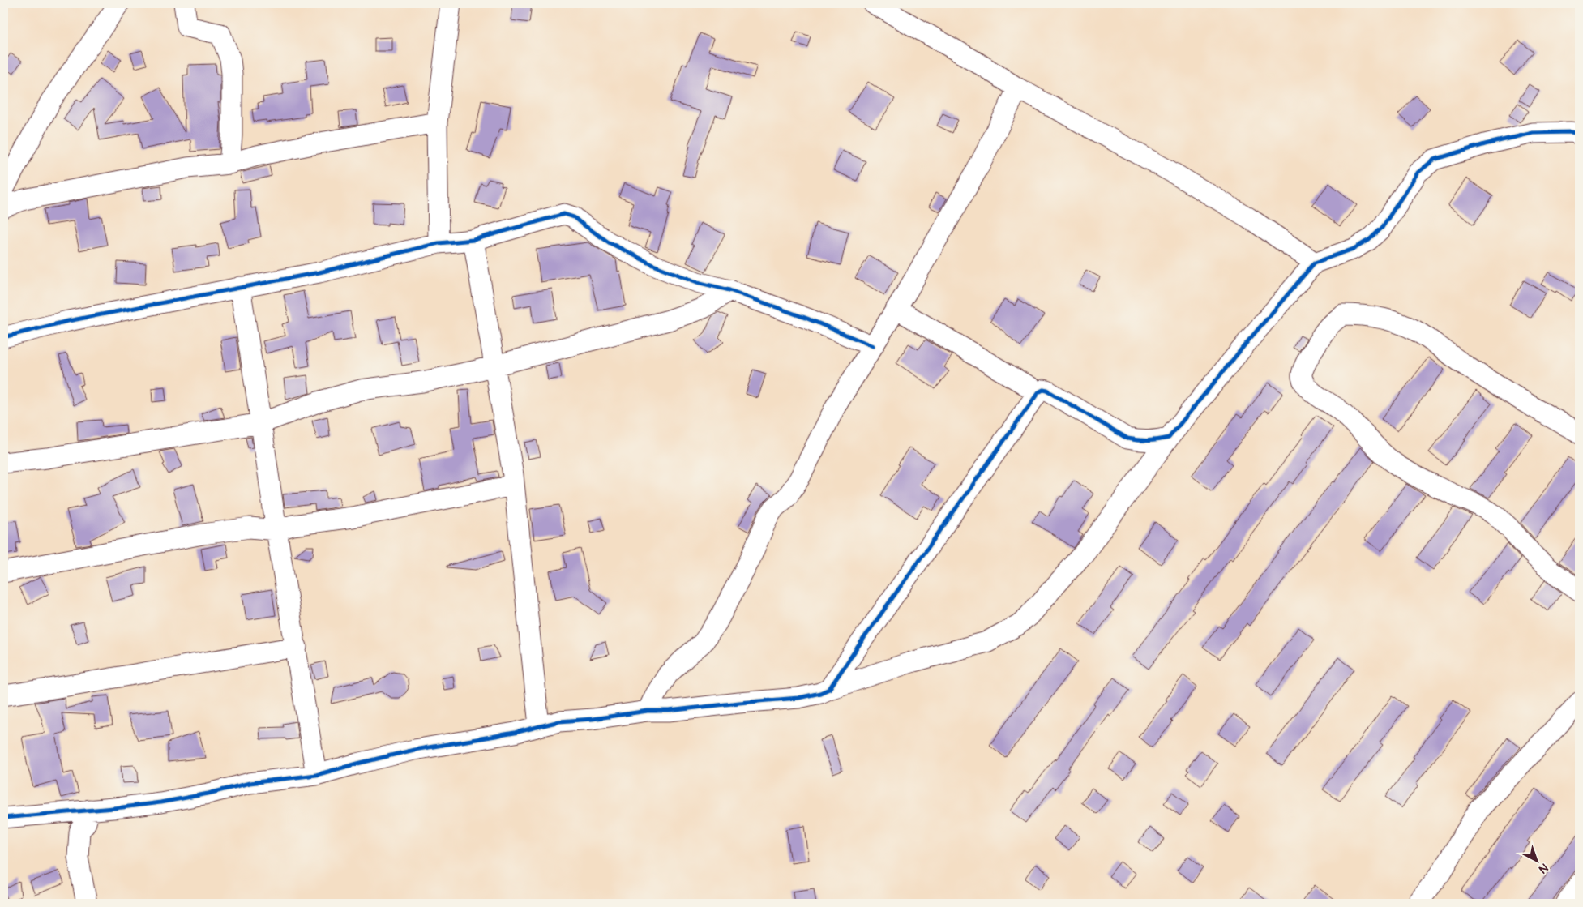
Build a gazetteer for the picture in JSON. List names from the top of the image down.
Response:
{
  "north": "bottom right"
}
